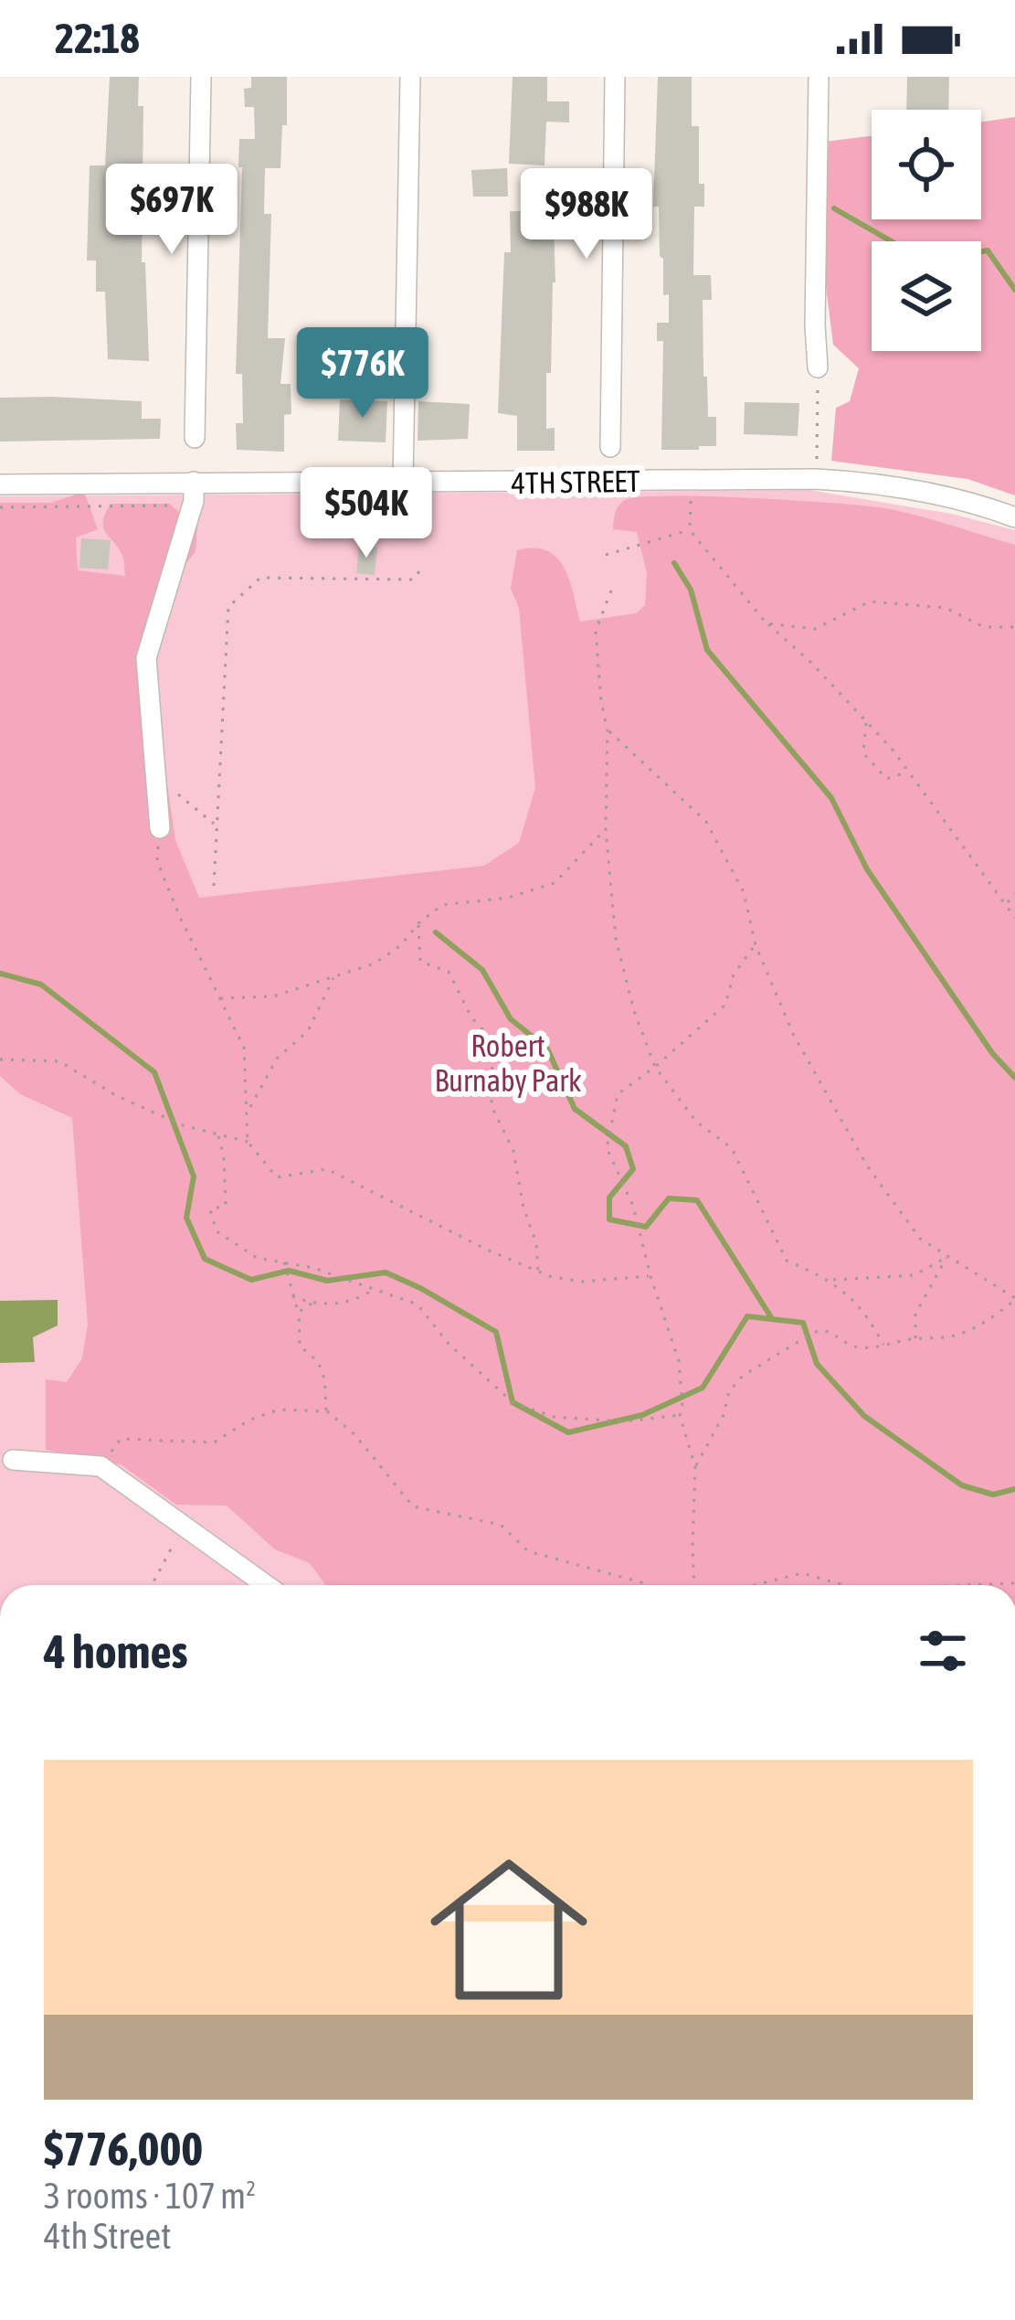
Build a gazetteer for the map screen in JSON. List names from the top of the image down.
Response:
{
  "streets": {
    "street": ["4TH STREET"]
  },
  "parks": ["Robert Burnaby Park"],
  "page": {
    "status": "22:18",
    "price": [
      "$697K",
      "$988K",
      "$776K",
      "$504K"
    ],
    "heading": "4 homes",
    "list": [
      {
        "name": "$776,000",
        "note": "3 rooms · 107 m² · 4th Street"
      }
    ]
  }
}
